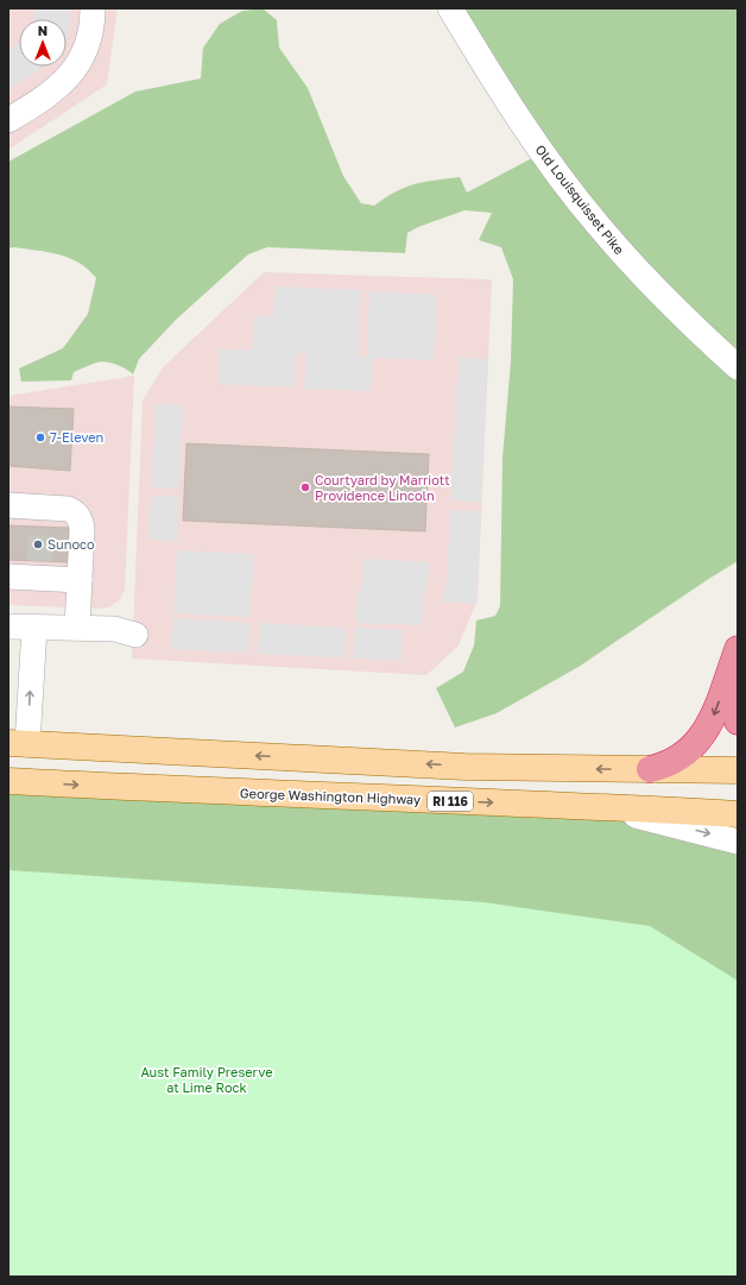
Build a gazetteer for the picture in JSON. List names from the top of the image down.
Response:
{
  "streets": {
    "main road": ["George Washington Highway", "RI 116"],
    "street": ["Old Louisquisset Pike"]
  },
  "parks": ["Aust Family Preserve at Lime Rock"],
  "places": ["7-Eleven", "Courtyard by Marriott Providence Lincoln", "Sunoco"],
  "north": "top"
}
